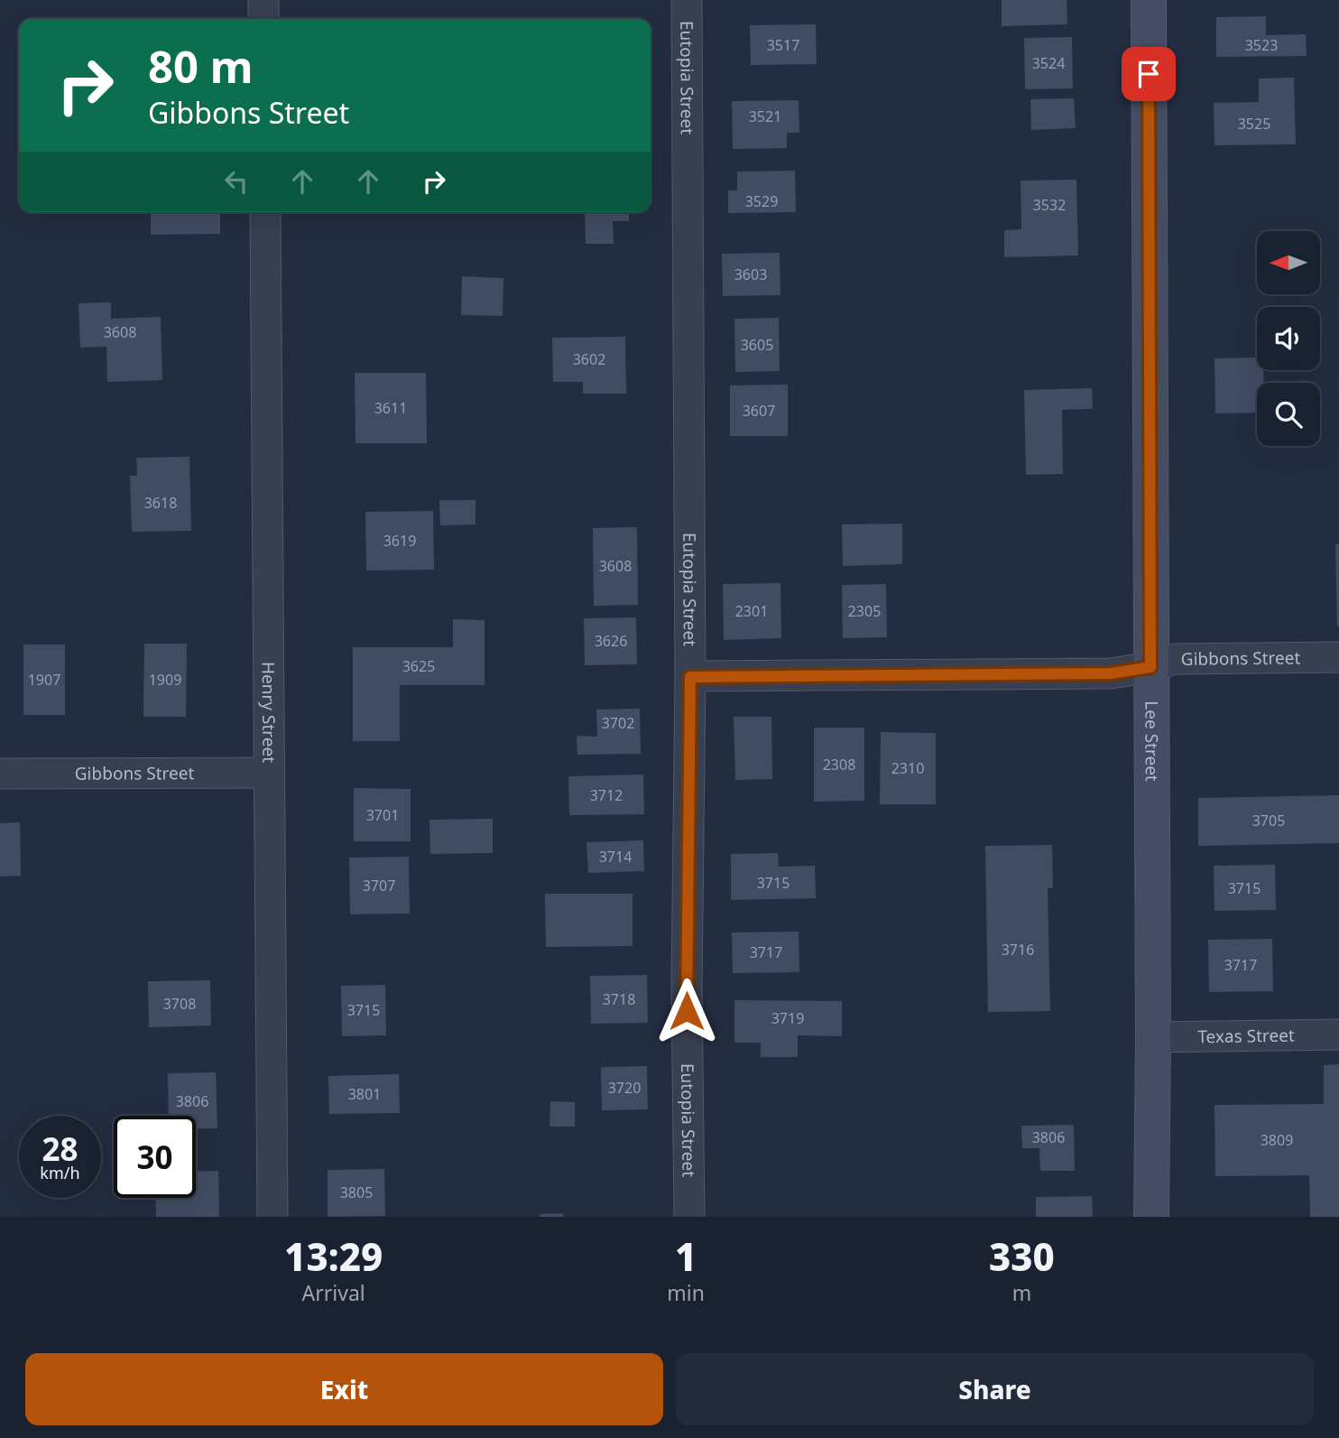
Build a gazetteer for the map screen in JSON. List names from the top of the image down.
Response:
{
  "streets": {
    "main road": ["Lee Street"],
    "street": [
      "Eutopia Street",
      "Gibbons Street",
      "Henry Street",
      "Texas Street"
    ]
  },
  "crossings": [
    ["Eutopia Street", "Gibbons Street"],
    ["Gibbons Street", "Henry Street"],
    ["Gibbons Street", "Lee Street"],
    ["Lee Street", "Texas Street"]
  ],
  "house_numbers": [
    "3517",
    "3523",
    "3524",
    "3521",
    "3525",
    "3529",
    "3532",
    "3603",
    "3608",
    "3605",
    "3602",
    "3611",
    "3607",
    "3618",
    "3619",
    "3608",
    "2301",
    "2305",
    "3626",
    "3625",
    "1907",
    "1909",
    "3702",
    "2308",
    "2310",
    "3712",
    "3701",
    "3705",
    "3714",
    "3715",
    "3707",
    "3715",
    "3716",
    "3717",
    "3717",
    "3718",
    "3708",
    "3715",
    "3719",
    "3720",
    "3801",
    "3806",
    "3806",
    "3809",
    "3805"
  ],
  "north": "left",
  "page": {
    "turn": ["80 m", "Gibbons Street"],
    "speed": "28 km/h",
    "limit": "30",
    "eta": [
      "13:29",
      "Arrival",
      "1",
      "min",
      "330",
      "m"
    ],
    "buttons": ["Exit", "Share"]
  }
}
